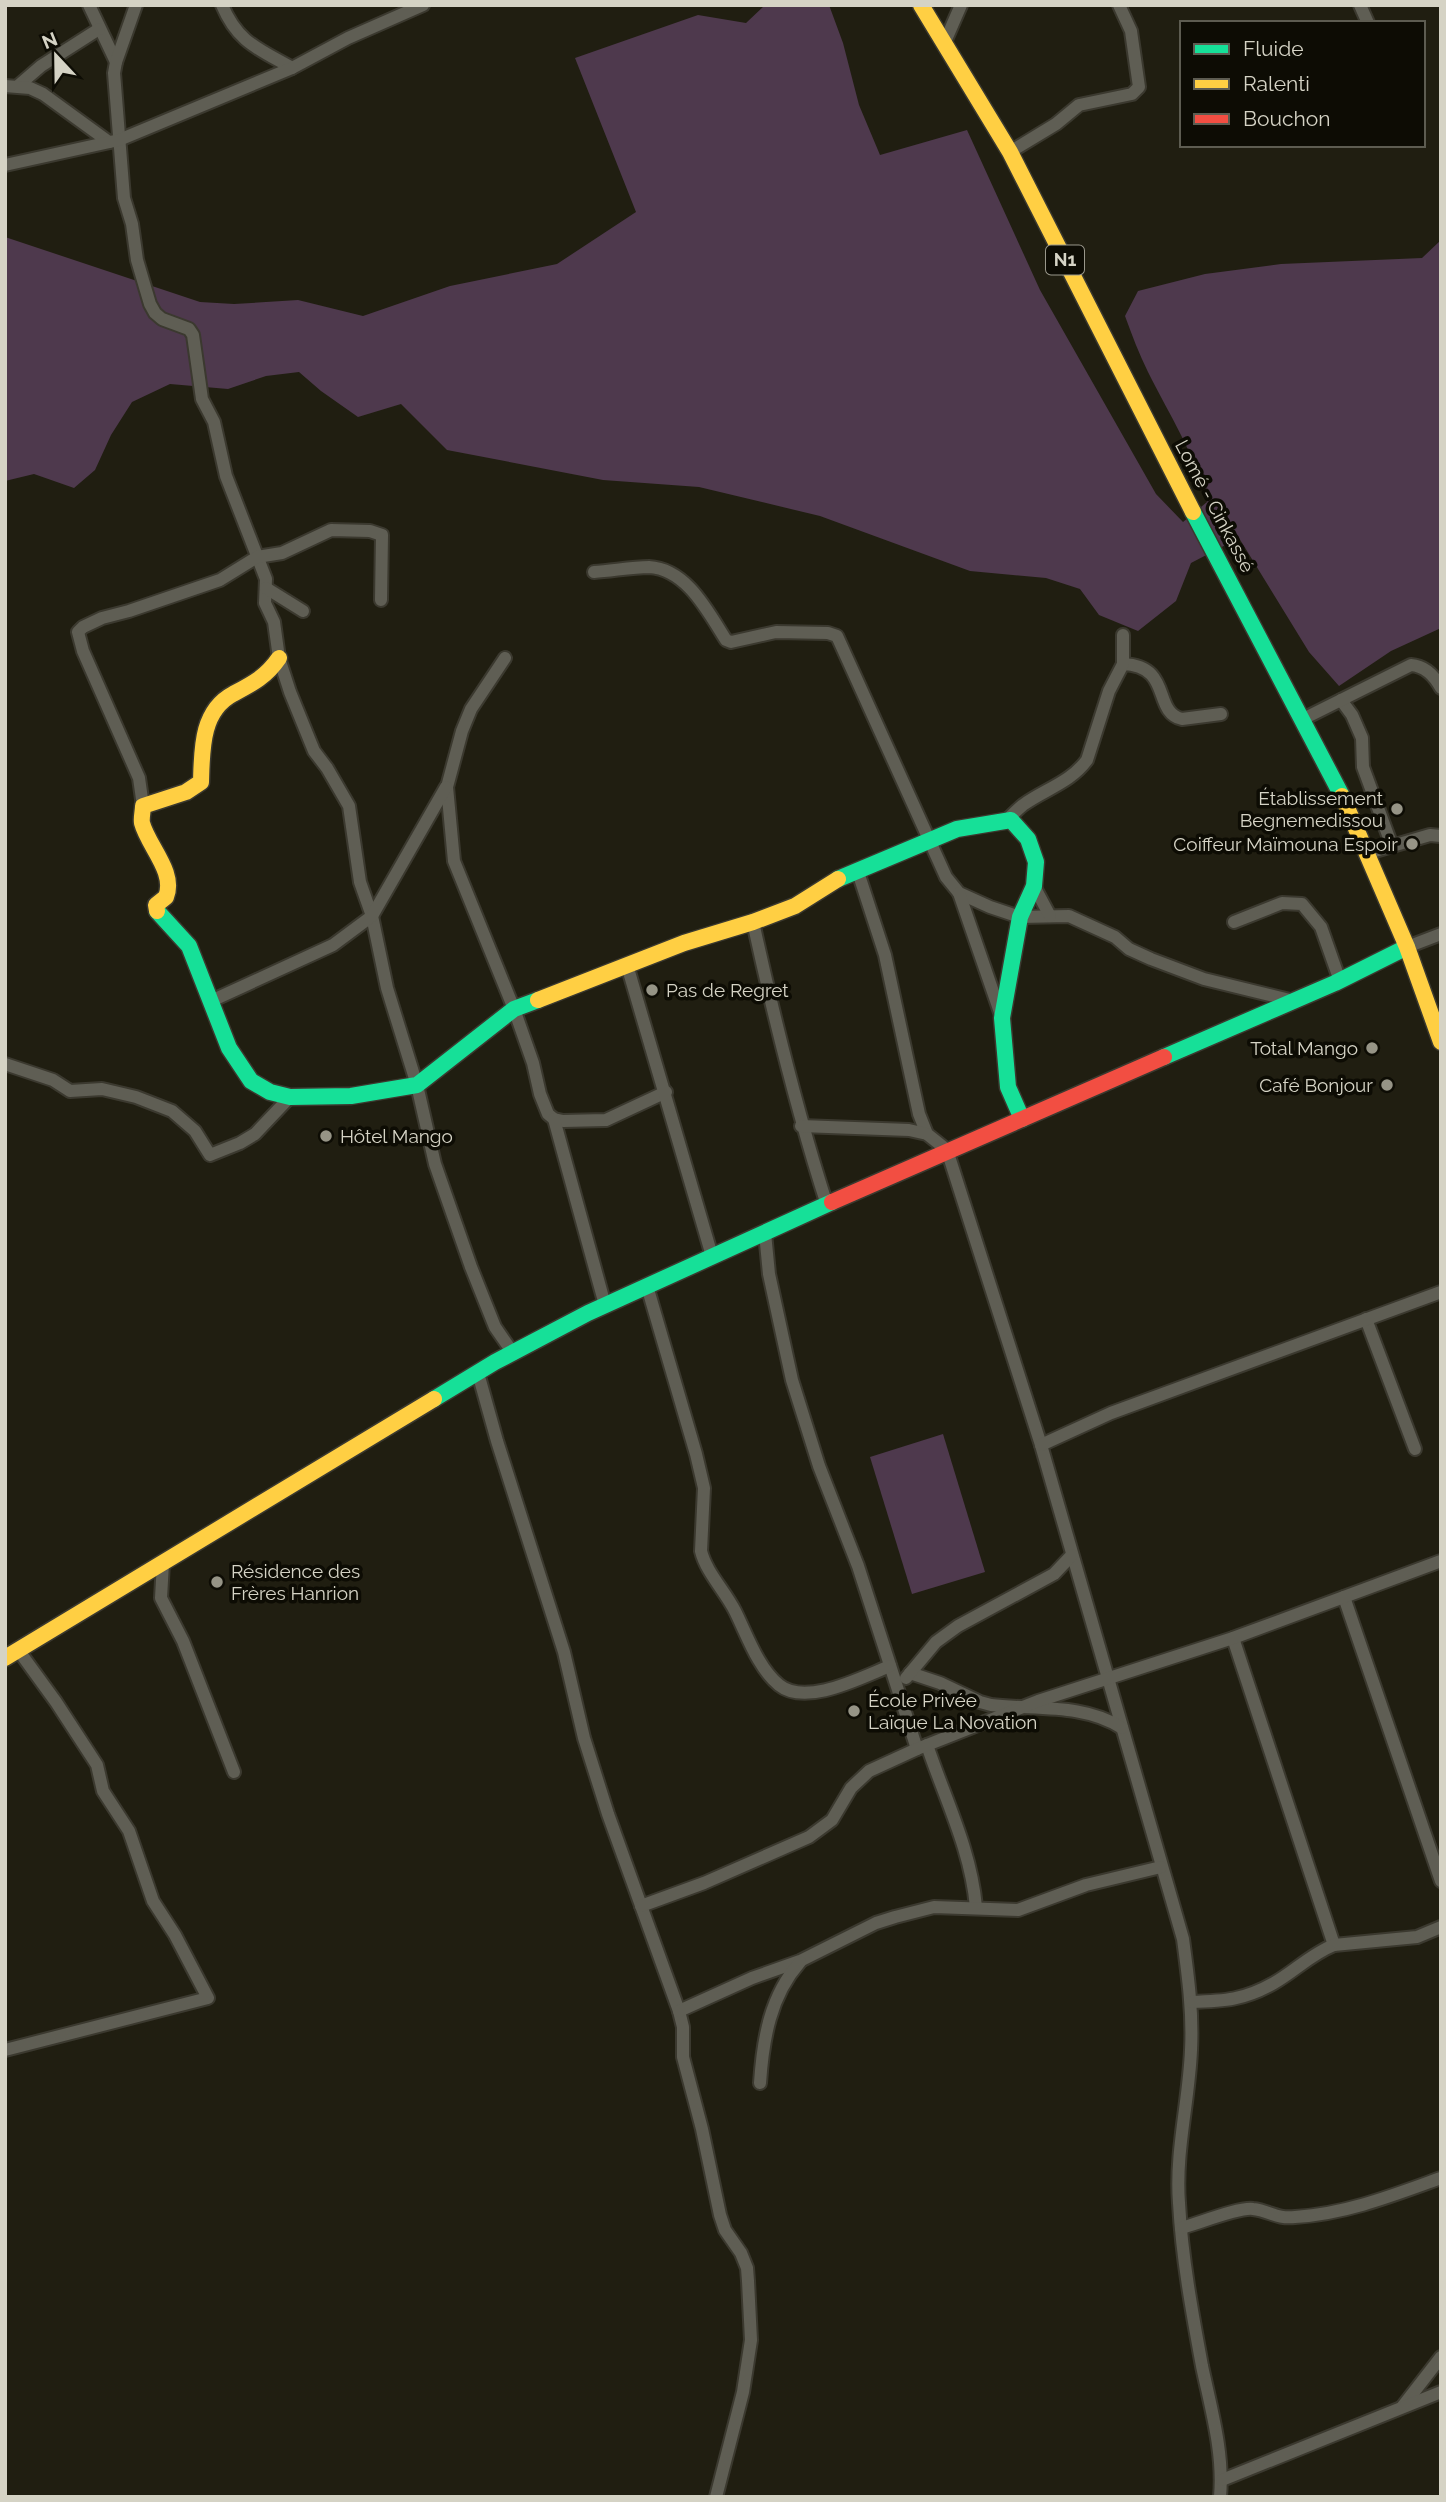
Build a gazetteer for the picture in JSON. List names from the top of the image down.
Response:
{
  "streets": {
    "main road": ["N1", "Lomé - Cinkassé"]
  },
  "places": [
    "Établissement Begnemedissou",
    "Coiffeur Maïmouna Espoir",
    "Pas de Regret",
    "Total Mango",
    "Café Bonjour",
    "Hôtel Mango",
    "Résidence des Frères Hanrion",
    "École Privée Laïque La Novation"
  ],
  "legend": ["Fluide", "Ralenti", "Bouchon"],
  "north": "top"
}
